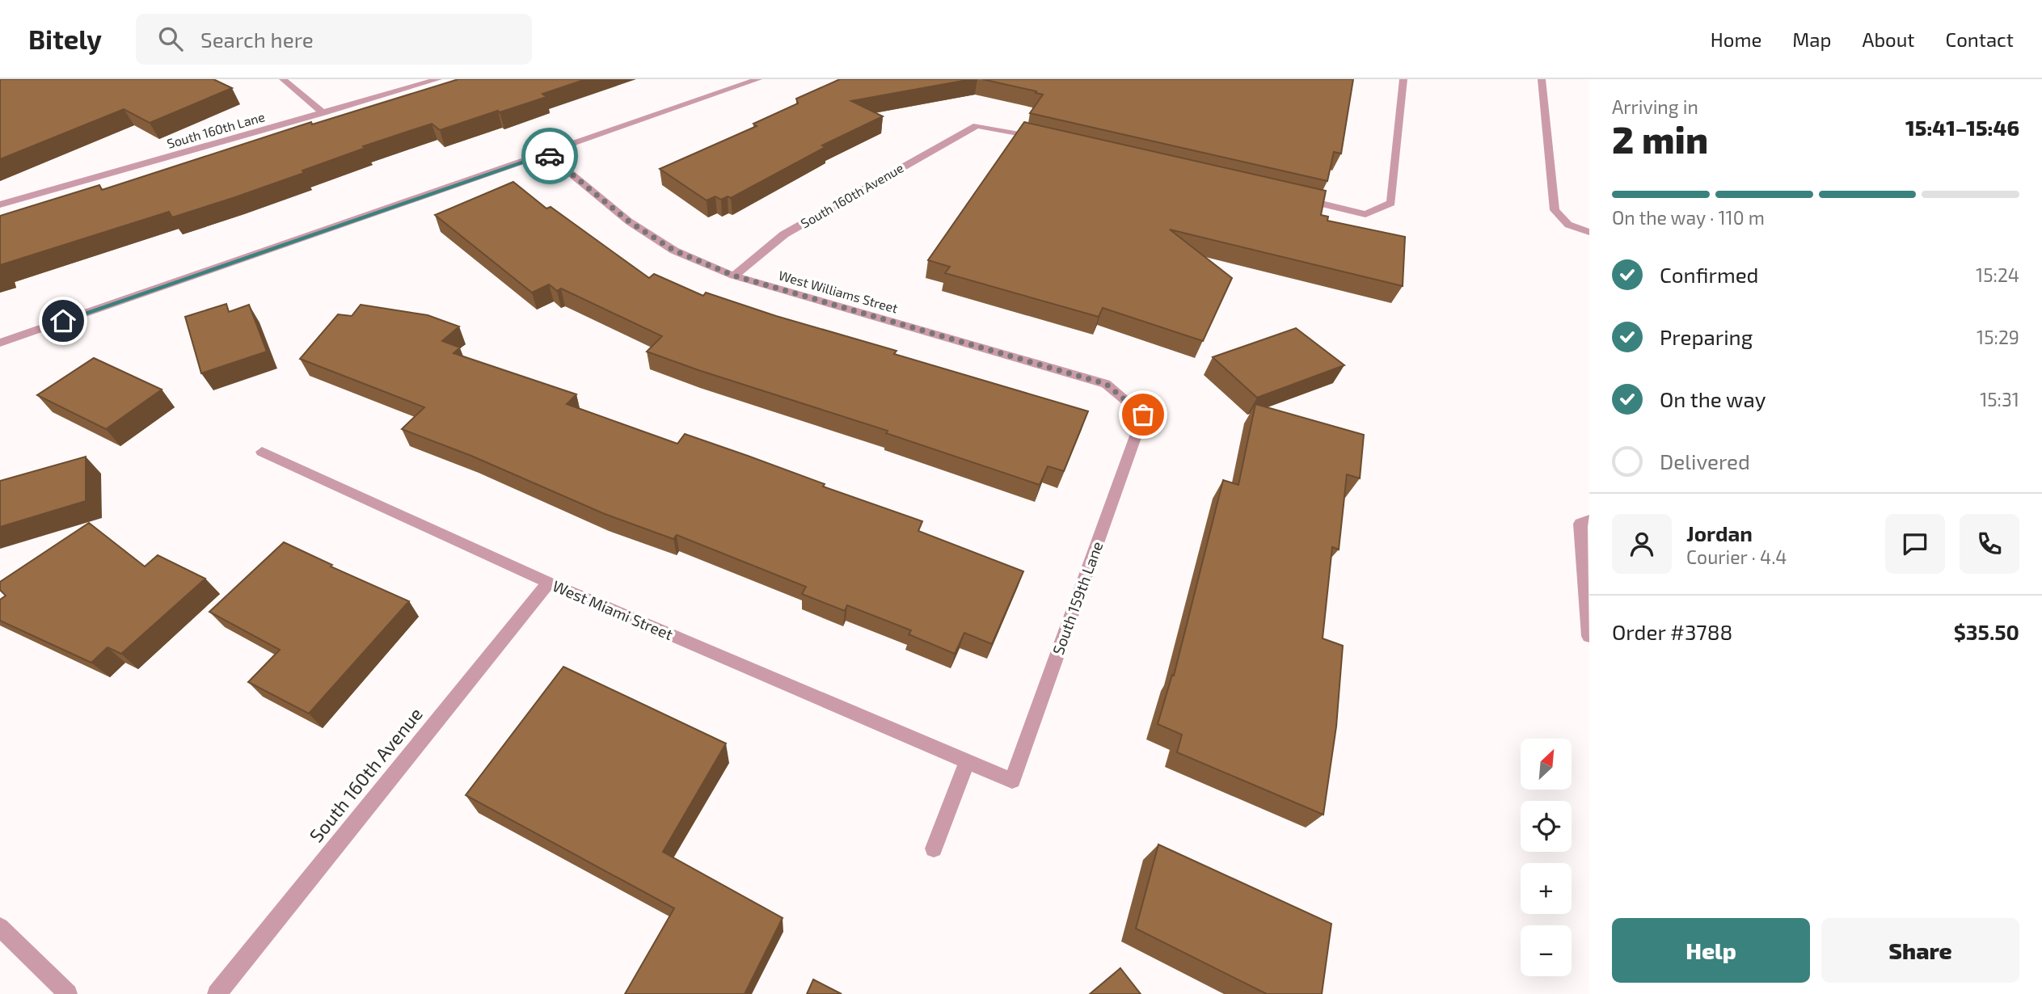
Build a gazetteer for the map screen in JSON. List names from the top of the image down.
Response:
{
  "streets": {
    "street": [
      "South 160th Lane",
      "South 160th Avenue",
      "West Williams Street",
      "South 159th Lane",
      "West Miami Street"
    ]
  },
  "crossings": [
    ["South 160th Avenue", "West Williams Street"],
    ["South 160th Avenue", "West Miami Street"],
    ["West Williams Street", "South 159th Lane"],
    ["South 159th Lane", "West Miami Street"]
  ],
  "north": "top right",
  "page": {
    "header": "Bitely",
    "search": "Search here",
    "nav": [
      "Home",
      "Map",
      "About",
      "Contact"
    ],
    "heading": ["2 min", "Arriving in", "15:41–15:46"],
    "panel": [
      "Jordan",
      "Courier · 4.4",
      "Order #3788",
      "$35.50"
    ],
    "bar": "On the way · 110 m",
    "list": [
      ["Confirmed", "15:24"],
      ["Preparing", "15:29"],
      ["On the way", "15:31"],
      "Delivered"
    ],
    "map_buttons": ["+", "−"],
    "buttons": ["Help", "Share"]
  }
}
